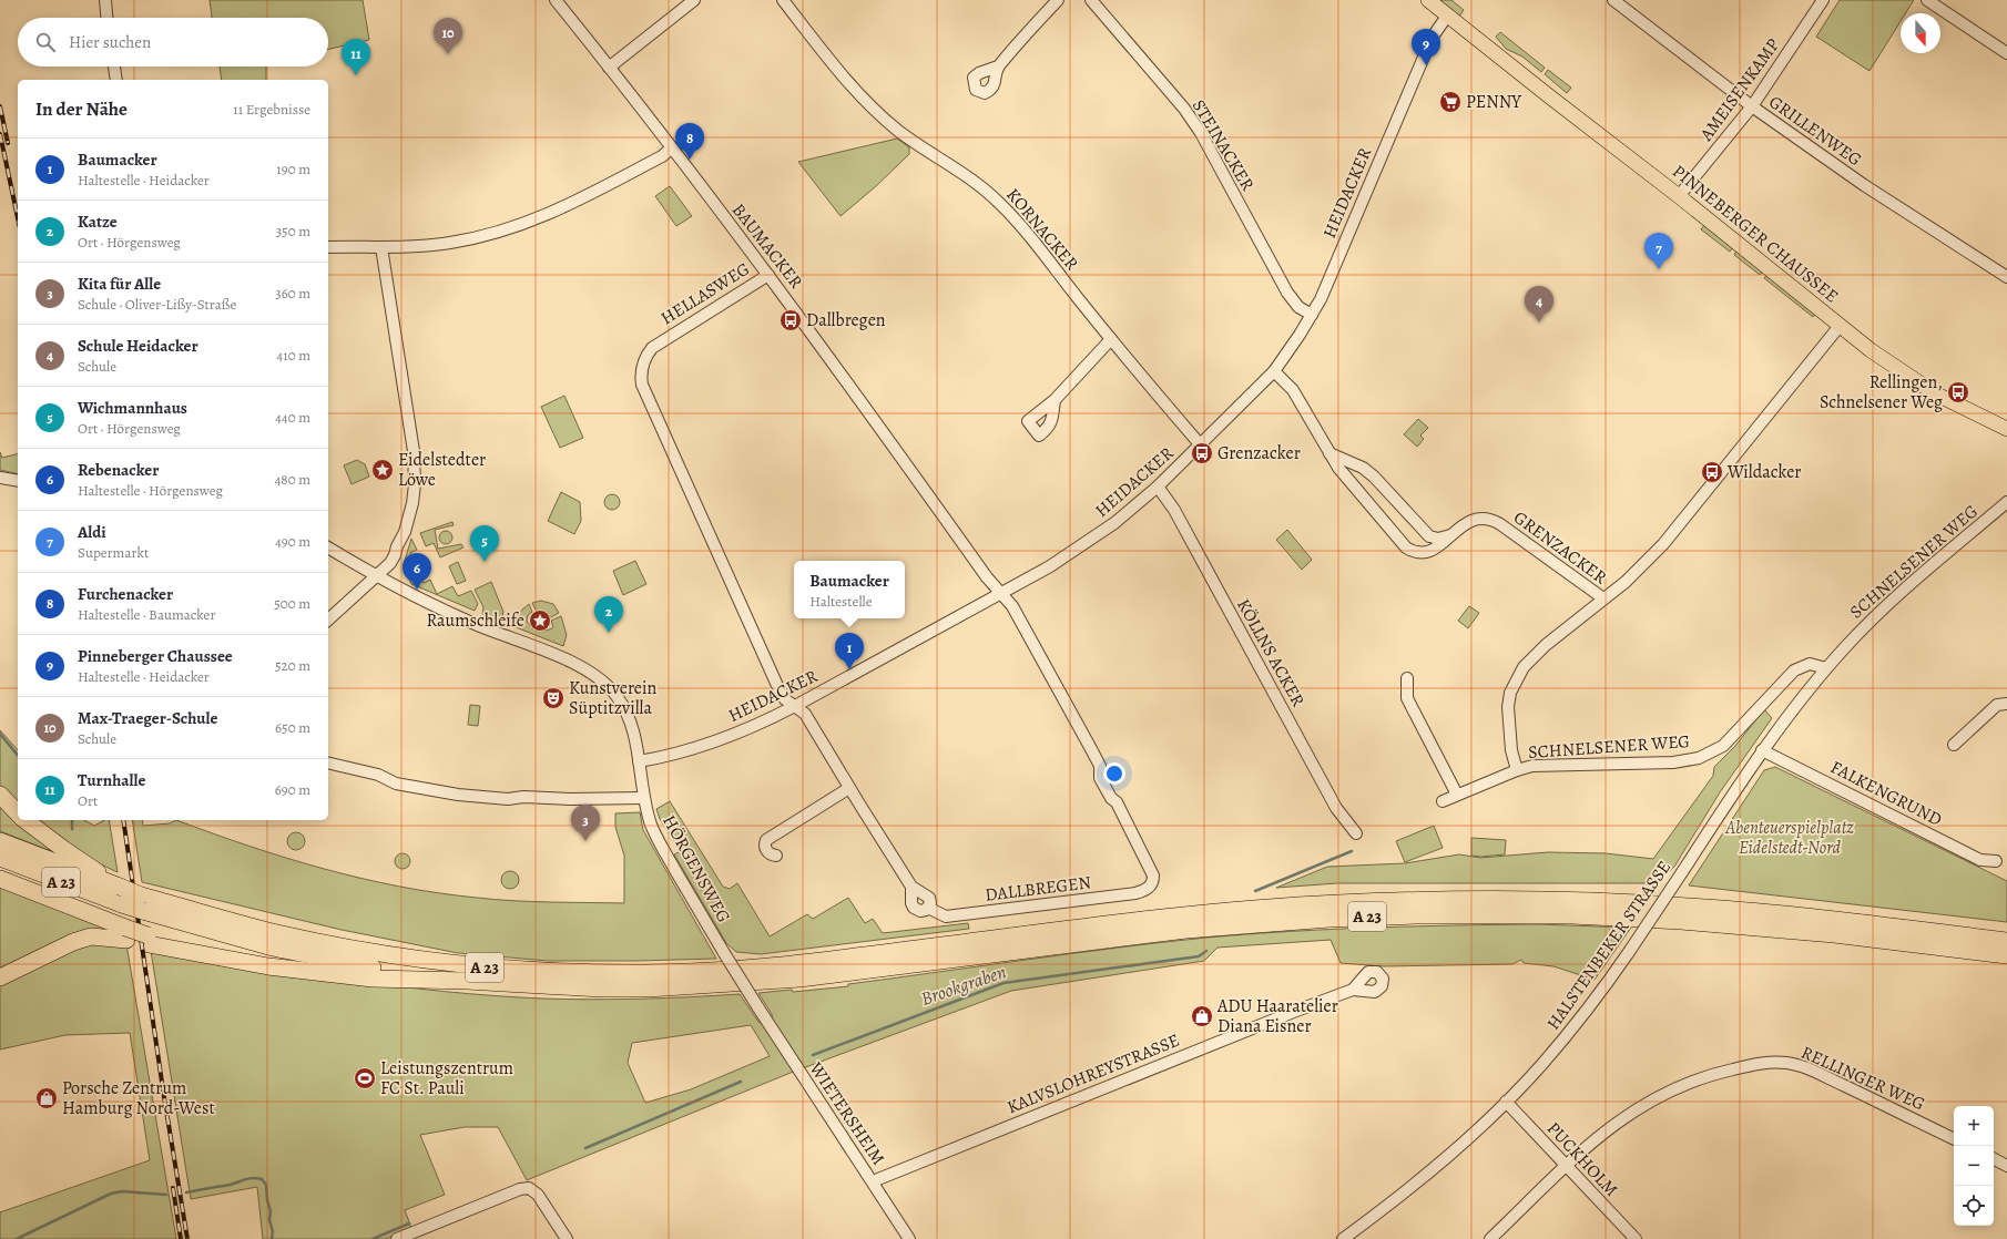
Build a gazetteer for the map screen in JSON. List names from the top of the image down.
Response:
{
  "streets": {
    "highway": ["A 23"],
    "main road": ["PINNEBERGER CHAUSSEE"],
    "street": [
      "AMEISENKAMP",
      "GRILLENWEG",
      "STEINACKER",
      "HEIDACKER",
      "KORNACKER",
      "BAUMACKER",
      "HELLASWEG",
      "GRENZACKER",
      "SCHNELSENER WEG",
      "KÖLLNS ACKER",
      "FALKENGRUND",
      "HÖRGENSWEG",
      "DALLBREGEN",
      "HALSTENBEKER STRASSE",
      "KALVSLOHREYSTRASSE",
      "RELLINGER WEG",
      "WIETERSHEIM",
      "PUCKHOLM"
    ]
  },
  "crossings": [
    ["AMEISENKAMP", "GRILLENWEG"],
    ["AMEISENKAMP", "PINNEBERGER CHAUSSEE"],
    ["STEINACKER", "HEIDACKER"],
    ["HEIDACKER", "KORNACKER"],
    ["HEIDACKER", "PINNEBERGER CHAUSSEE"],
    ["HEIDACKER", "BAUMACKER"],
    ["HEIDACKER", "GRENZACKER"],
    ["HEIDACKER", "KÖLLNS ACKER"],
    ["HEIDACKER", "HÖRGENSWEG"],
    ["HEIDACKER", "DALLBREGEN"],
    ["BAUMACKER", "HELLASWEG"],
    ["BAUMACKER", "DALLBREGEN"],
    ["HELLASWEG", "DALLBREGEN"],
    ["SCHNELSENER WEG", "FALKENGRUND"],
    ["SCHNELSENER WEG", "HALSTENBEKER STRASSE"],
    ["FALKENGRUND", "HALSTENBEKER STRASSE"],
    ["HÖRGENSWEG", "WIETERSHEIM"],
    ["HALSTENBEKER STRASSE", "PUCKHOLM"],
    ["KALVSLOHREYSTRASSE", "WIETERSHEIM"],
    ["RELLINGER WEG", "PUCKHOLM"]
  ],
  "water": ["Brookgraben"],
  "parks": ["Abenteuerspielplatz Eidelstedt-Nord"],
  "places": {
    "supermarket": ["PENNY"],
    "bus stop": [
      "Dallbregen",
      "Rellingen, Schnelsener Weg",
      "Grenzacker",
      "Wildacker"
    ],
    "place": ["Eidelstedter Löwe", "Raumschleife"],
    "theatre": ["Kunstverein Süptitzvilla"],
    "shop": ["ADU Haaratelier Diana Eisner", "Porsche Zentrum Hamburg Nord-West"],
    "sports": ["Leistungszentrum FC St. Pauli"]
  },
  "north": "bottom",
  "page": {
    "pins": [
      "10",
      "9",
      "11",
      "8",
      "7",
      "4",
      "5",
      "6",
      "2",
      "1",
      "3"
    ],
    "search": "Hier suchen",
    "heading": ["In der Nähe", "11 Ergebnisse"],
    "list": [
      {
        "mark": "1",
        "name": "Baumacker",
        "note": "Haltestelle · Heidacker",
        "value": "190 m"
      },
      {
        "mark": "2",
        "name": "Katze",
        "note": "Ort · Hörgensweg",
        "value": "350 m"
      },
      {
        "mark": "3",
        "name": "Kita für Alle",
        "note": "Schule · Oliver-Lißy-Straße",
        "value": "360 m"
      },
      {
        "mark": "4",
        "name": "Schule Heidacker",
        "note": "Schule",
        "value": "410 m"
      },
      {
        "mark": "5",
        "name": "Wichmannhaus",
        "note": "Ort · Hörgensweg",
        "value": "440 m"
      },
      {
        "mark": "6",
        "name": "Rebenacker",
        "note": "Haltestelle · Hörgensweg",
        "value": "480 m"
      },
      {
        "mark": "7",
        "name": "Aldi",
        "note": "Supermarkt",
        "value": "490 m"
      },
      {
        "mark": "8",
        "name": "Furchenacker",
        "note": "Haltestelle · Baumacker",
        "value": "500 m"
      },
      {
        "mark": "9",
        "name": "Pinneberger Chaussee",
        "note": "Haltestelle · Heidacker",
        "value": "520 m"
      },
      {
        "mark": "10",
        "name": "Max-Traeger-Schule",
        "note": "Schule",
        "value": "650 m"
      },
      {
        "mark": "11",
        "name": "Turnhalle",
        "note": "Ort",
        "value": "690 m"
      }
    ],
    "popup": ["Baumacker", "Haltestelle"],
    "map_buttons": ["+", "−"]
  }
}
